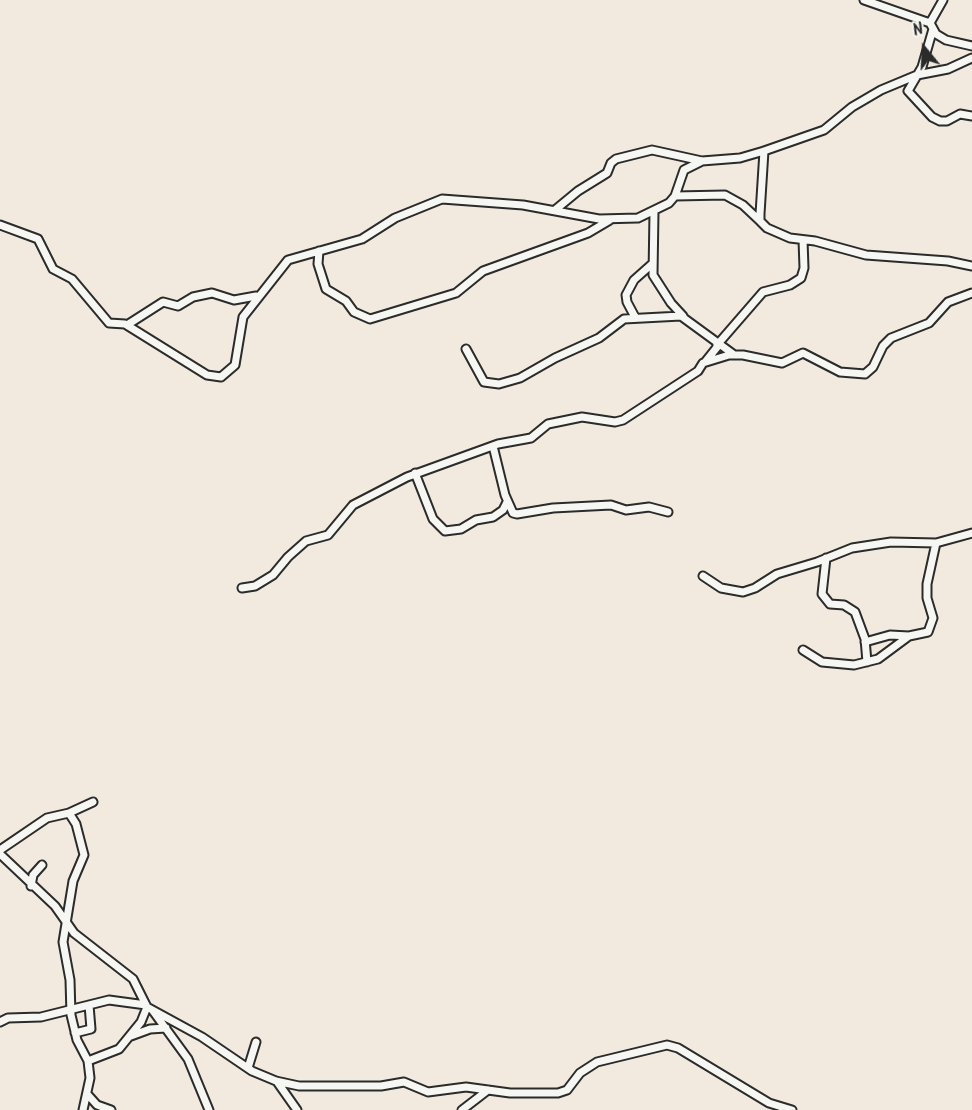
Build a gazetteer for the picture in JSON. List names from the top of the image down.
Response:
{
  "north": "top"
}
